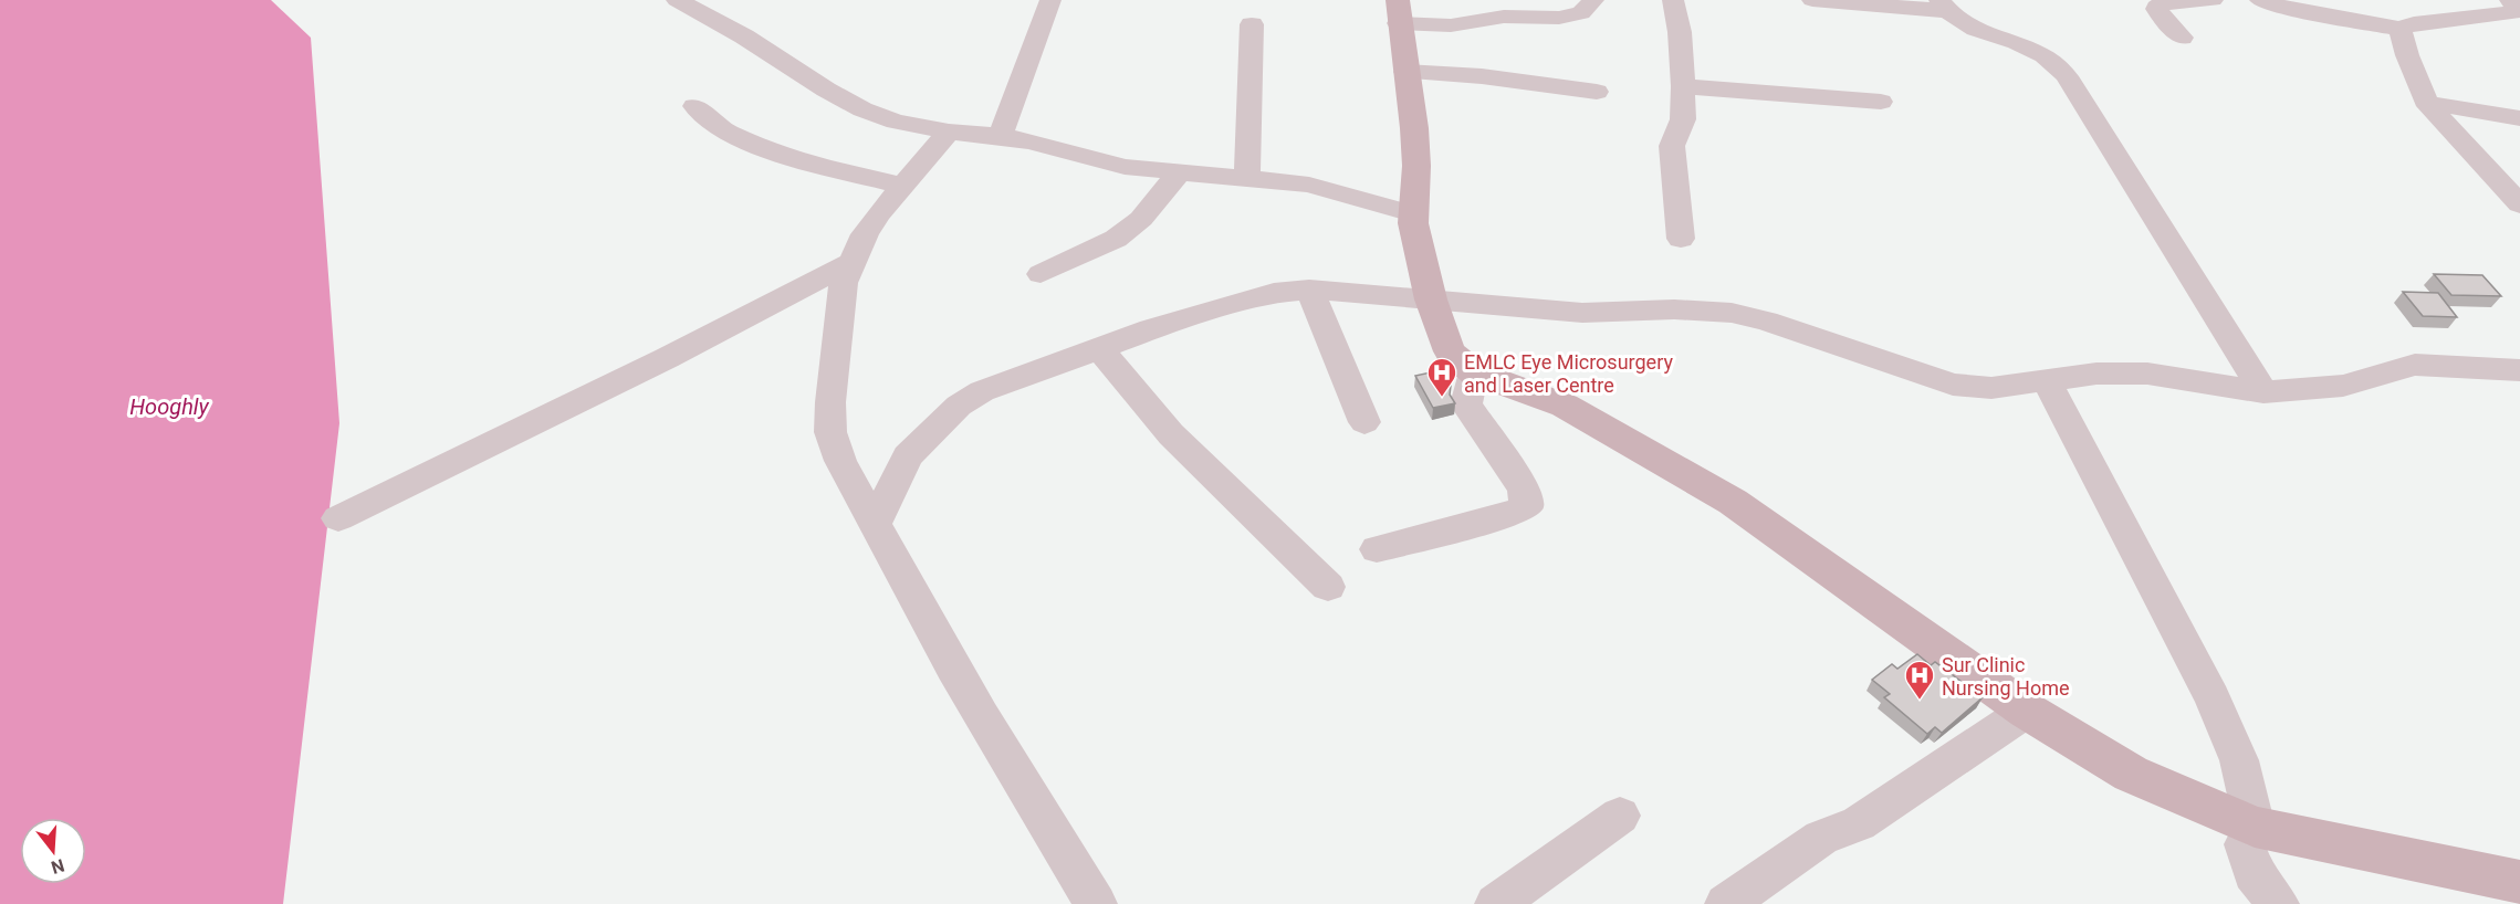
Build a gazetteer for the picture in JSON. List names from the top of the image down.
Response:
{
  "water": ["Hooghly"],
  "places": {
    "hospital": ["EMLC Eye Microsurgery and Laser Centre", "Sur Clinic Nursing Home"]
  },
  "north": "bottom"
}
